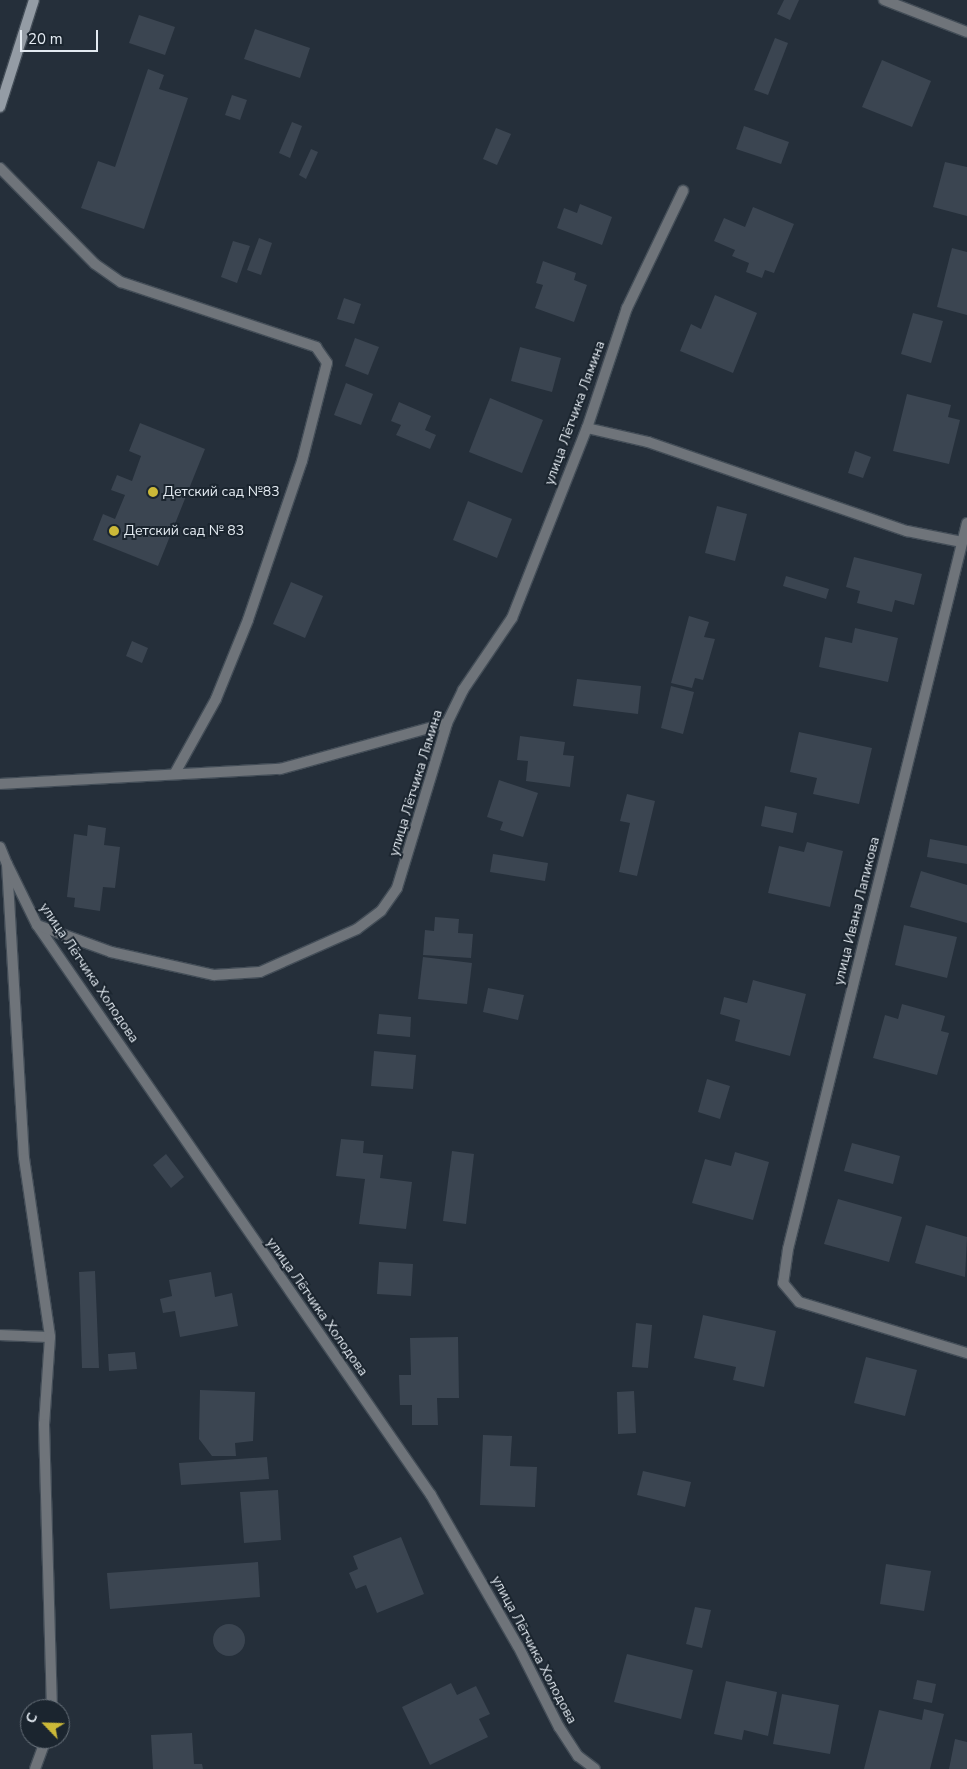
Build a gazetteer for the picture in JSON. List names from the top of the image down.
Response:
{
  "streets": {
    "street": ["улица Лётчика Лямина", "улица Ивана Лапикова", "улица Лётчика Холодова"]
  },
  "crossings": [
    ["улица Лётчика Лямина", "улица Лётчика Холодова"]
  ],
  "places": ["Детский сад №83", "Детский сад № 83"],
  "scale_bar": "20 m",
  "north": "top left"
}
